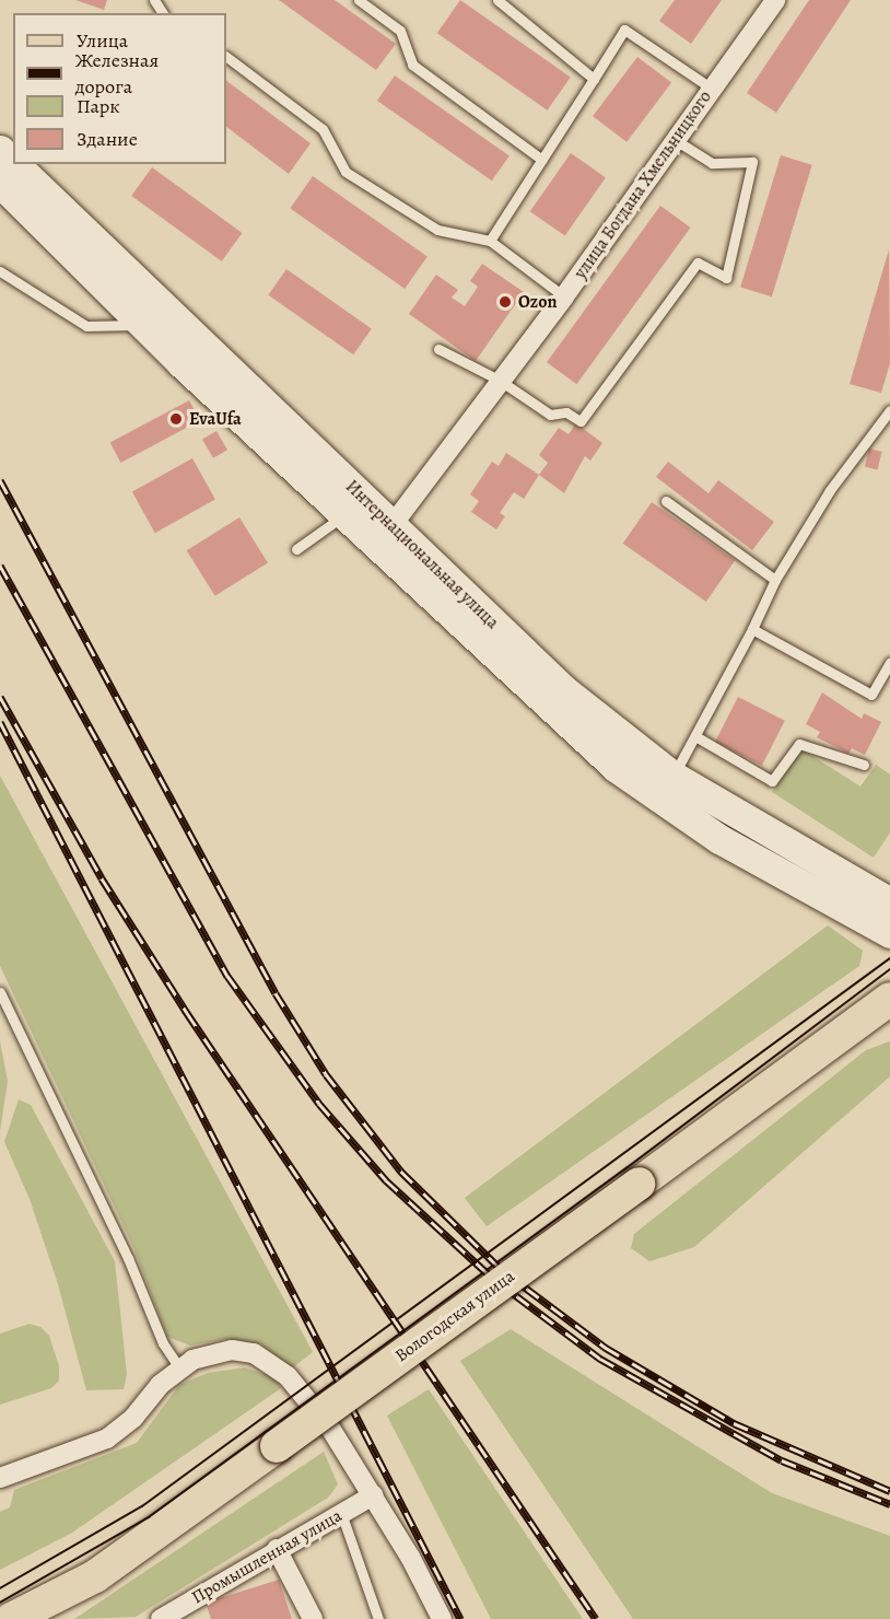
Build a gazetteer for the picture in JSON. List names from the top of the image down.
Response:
{
  "streets": {
    "main road": ["Интернациональная улица", "Вологодская улица"],
    "street": ["улица Богдана Хмельницкого", "Промышленная улица"]
  },
  "crossings": [
    ["улица Богдана Хмельницкого", "Интернациональная улица"]
  ],
  "places": ["Ozon", "EvaUfa"],
  "legend": [
    "Улица",
    "Железная дорога",
    "Парк",
    "Здание"
  ]
}
